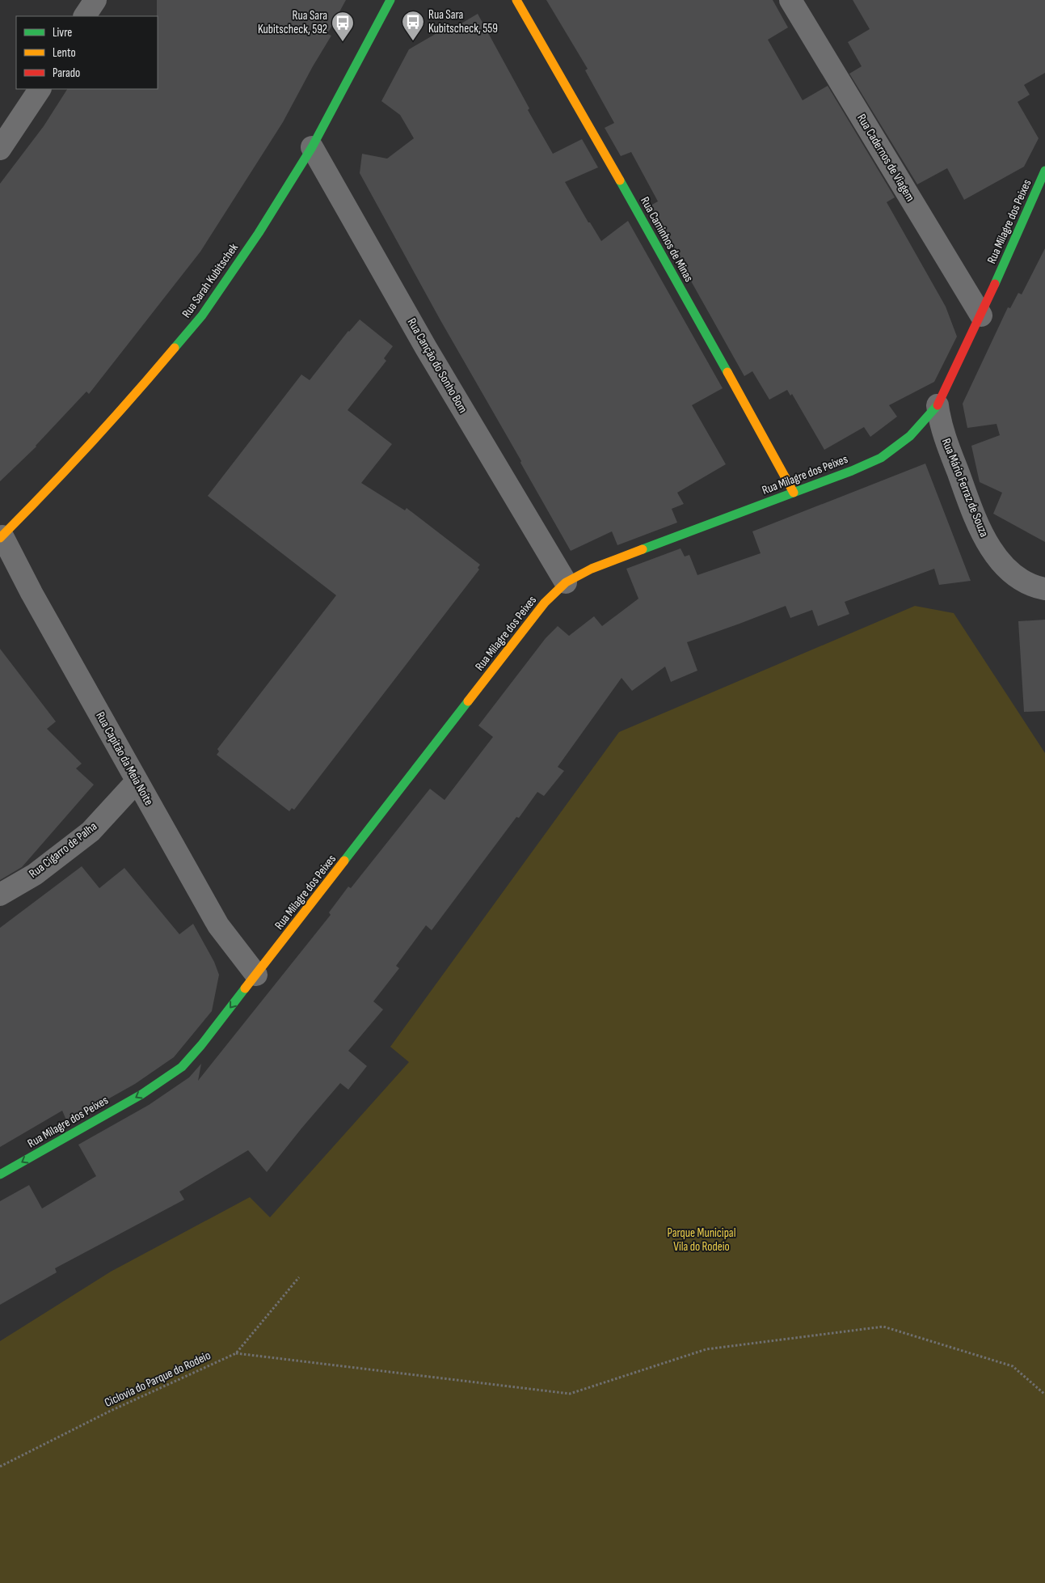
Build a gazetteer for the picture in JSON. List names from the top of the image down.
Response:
{
  "streets": {
    "street": [
      "Rua Cadernos de Viagem",
      "Rua Milagre dos Peixes",
      "Rua Caminhos de Minas",
      "Rua Sarah Kubitschek",
      "Rua Canção do Sonho Bom",
      "Rua Mário Ferraz de Souza",
      "Rua Capitão da Meia Noite",
      "Rua Cigarro de Palha"
    ],
    "path": ["Ciclovia do Parque do Rodeio"]
  },
  "crossings": [
    ["Rua Cadernos de Viagem", "Rua Milagre dos Peixes"],
    ["Rua Milagre dos Peixes", "Rua Caminhos de Minas"],
    ["Rua Milagre dos Peixes", "Rua Canção do Sonho Bom"],
    ["Rua Milagre dos Peixes", "Rua Mário Ferraz de Souza"],
    ["Rua Milagre dos Peixes", "Rua Capitão da Meia Noite"],
    ["Rua Sarah Kubitschek", "Rua Canção do Sonho Bom"],
    ["Rua Sarah Kubitschek", "Rua Capitão da Meia Noite"],
    ["Rua Capitão da Meia Noite", "Rua Cigarro de Palha"]
  ],
  "parks": ["Parque Municipal Vila do Rodeio"],
  "places": {
    "bus stop": ["Rua Sara Kubitscheck, 559", "Rua Sara Kubitscheck, 592"]
  },
  "legend": ["Livre", "Lento", "Parado"]
}
